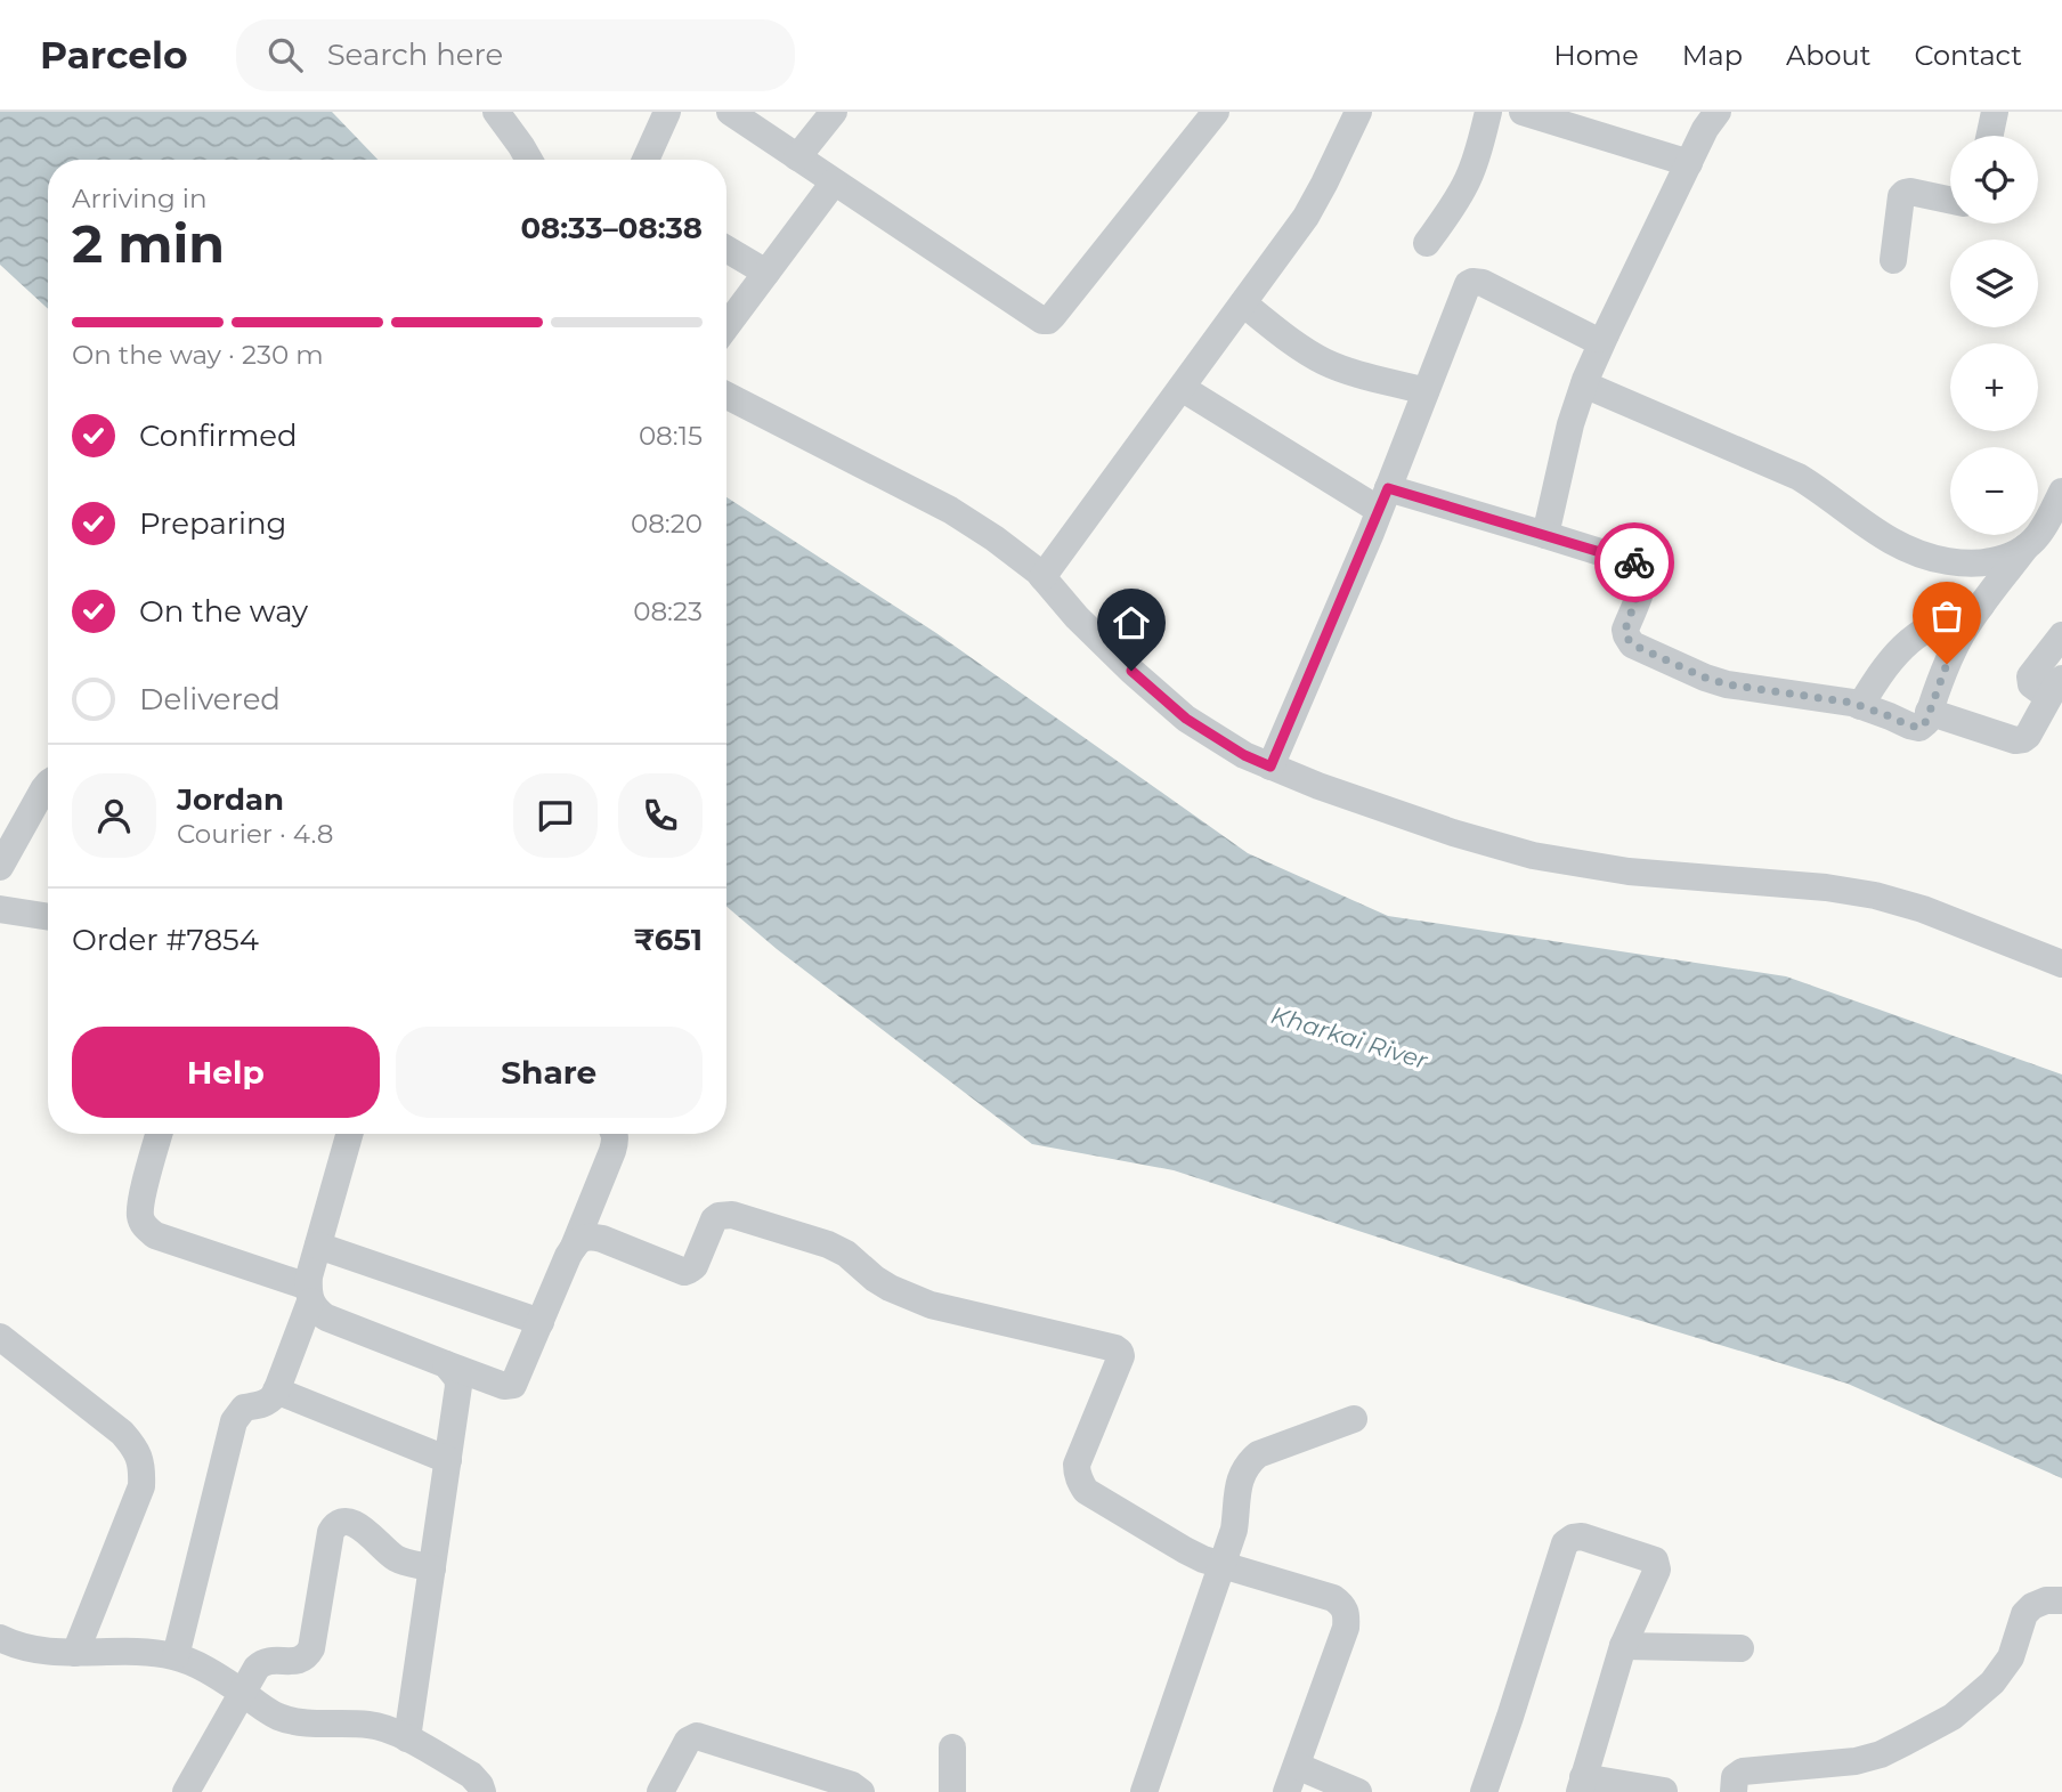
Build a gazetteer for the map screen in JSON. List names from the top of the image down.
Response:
{
  "water": ["Kharkai River"],
  "page": {
    "header": "Parcelo",
    "search": "Search here",
    "nav": [
      "Home",
      "Map",
      "About",
      "Contact"
    ],
    "map_buttons": ["+", "−"],
    "heading": ["2 min", "Arriving in", "08:33–08:38"],
    "panel": [
      "Jordan",
      "Courier · 4.8",
      "Order #7854",
      "₹651"
    ],
    "bar": "On the way · 230 m",
    "list": [
      ["Confirmed", "08:15"],
      ["Preparing", "08:20"],
      ["On the way", "08:23"],
      "Delivered"
    ],
    "buttons": ["Help", "Share"]
  }
}
